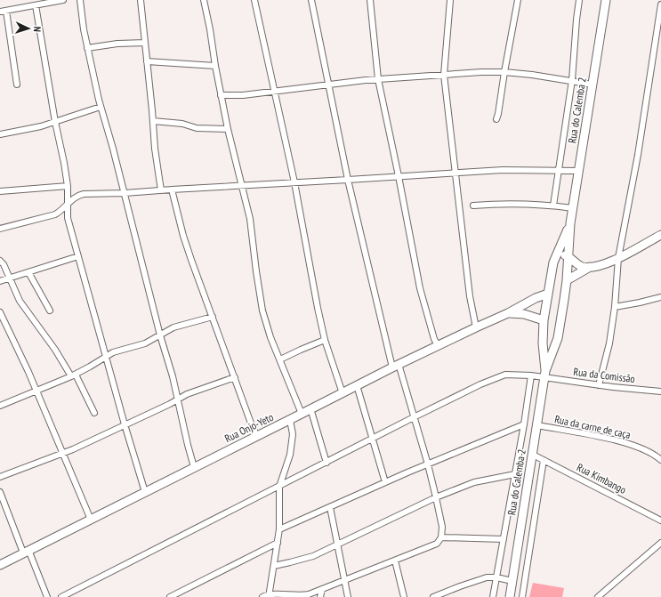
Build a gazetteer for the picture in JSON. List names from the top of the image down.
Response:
{
  "streets": {
    "main road": ["Rua do Calemba 2", "Rua Onjo-Yeto"],
    "street": ["Rua da Comissão", "Rua da carne de caça", "Rua Kimbango"]
  },
  "crossings": [
    ["Rua do Calemba 2", "Rua da Comissão"],
    ["Rua do Calemba 2", "Rua da carne de caça"],
    ["Rua do Calemba 2", "Rua Onjo-Yeto"],
    ["Rua do Calemba 2", "Rua Kimbango"]
  ],
  "north": "right"
}
